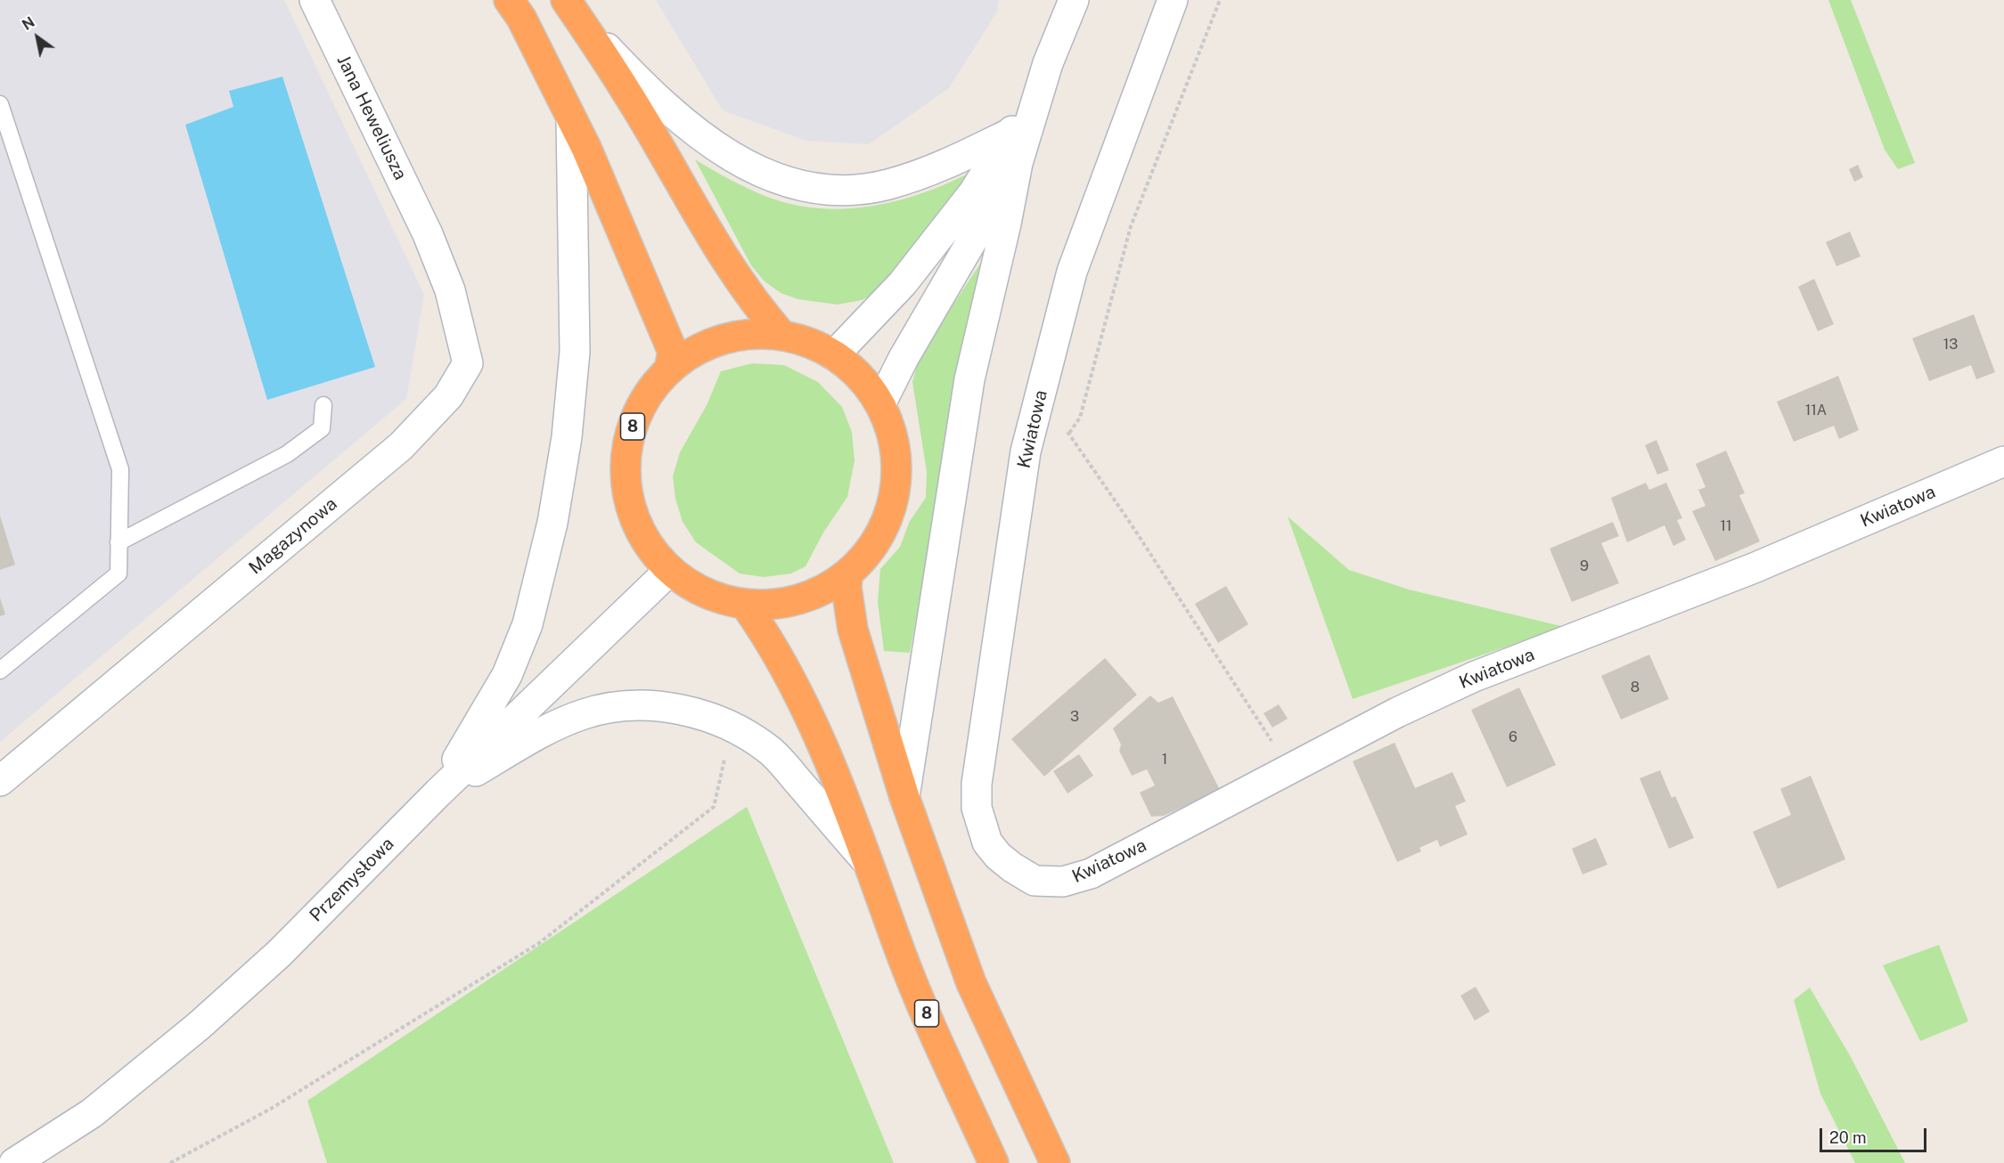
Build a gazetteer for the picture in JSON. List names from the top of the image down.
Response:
{
  "streets": {
    "highway": ["8"],
    "street": [
      "Jana Heweliusza",
      "Kwiatowa",
      "Magazynowa",
      "Przemysłowa"
    ]
  },
  "crossings": [
    ["Jana Heweliusza", "Magazynowa"],
    ["8", "Przemysłowa"]
  ],
  "house_numbers": [
    "13",
    "11A",
    "11",
    "9",
    "8",
    "3",
    "6",
    "1"
  ],
  "scale_bar": "20 m",
  "north": "top left"
}
